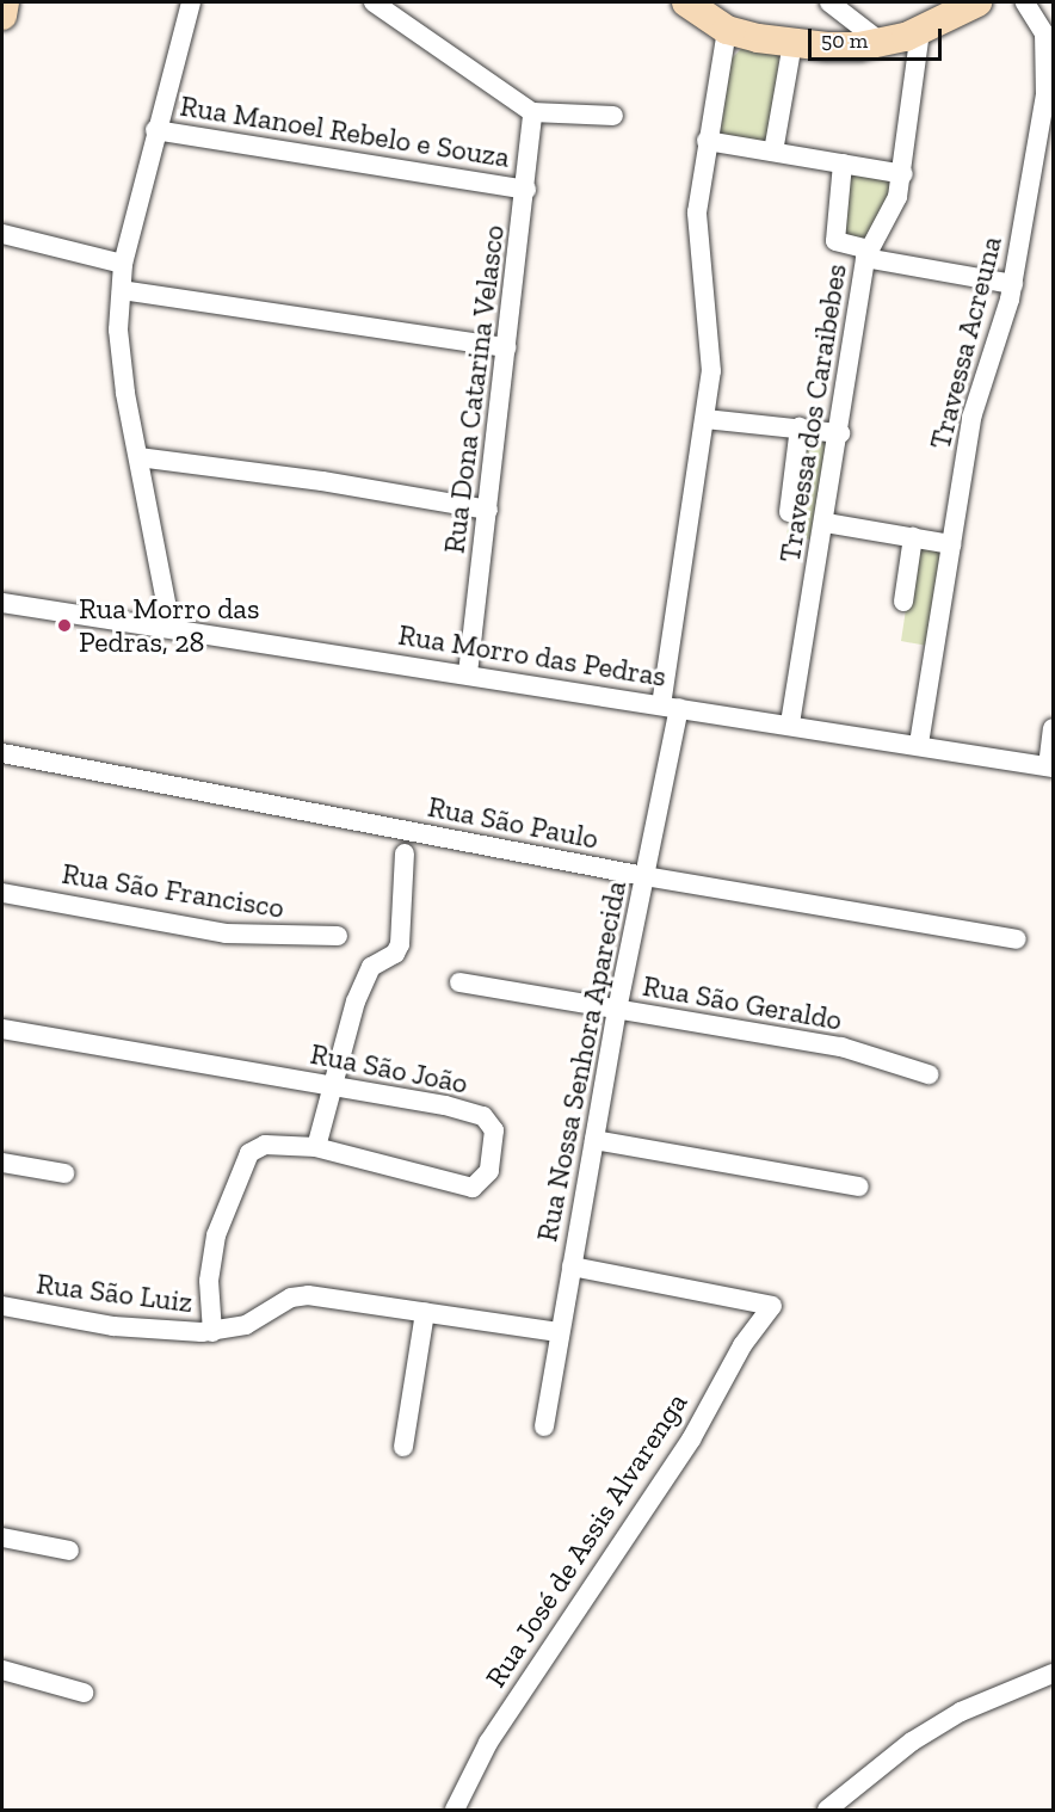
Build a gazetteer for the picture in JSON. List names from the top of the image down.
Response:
{
  "streets": {
    "street": [
      "Rua Manoel Rebelo e Souza",
      "Travessa Acreuna",
      "Rua Dona Catarina Velasco",
      "Travessa dos Caraibebes",
      "Rua Morro das Pedras",
      "Rua São Paulo",
      "Rua São Francisco",
      "Rua São Geraldo",
      "Rua Nossa Senhora Aparecida",
      "Rua São João",
      "Rua São Luiz",
      "Rua José de Assis Alvarenga"
    ]
  },
  "crossings": [
    ["Rua Manoel Rebelo e Souza", "Rua Dona Catarina Velasco"],
    ["Travessa Acreuna", "Rua Morro das Pedras"],
    ["Rua Dona Catarina Velasco", "Rua Morro das Pedras"],
    ["Travessa dos Caraibebes", "Rua Morro das Pedras"],
    ["Rua Morro das Pedras", "Rua Nossa Senhora Aparecida"],
    ["Rua São Paulo", "Rua Nossa Senhora Aparecida"],
    ["Rua São Geraldo", "Rua Nossa Senhora Aparecida"],
    ["Rua Nossa Senhora Aparecida", "Rua São Luiz"],
    ["Rua Nossa Senhora Aparecida", "Rua José de Assis Alvarenga"],
    ["Rua São João", "Rua São Luiz"]
  ],
  "places": ["Rua Morro das Pedras, 28"],
  "scale_bar": "50 m"
}
